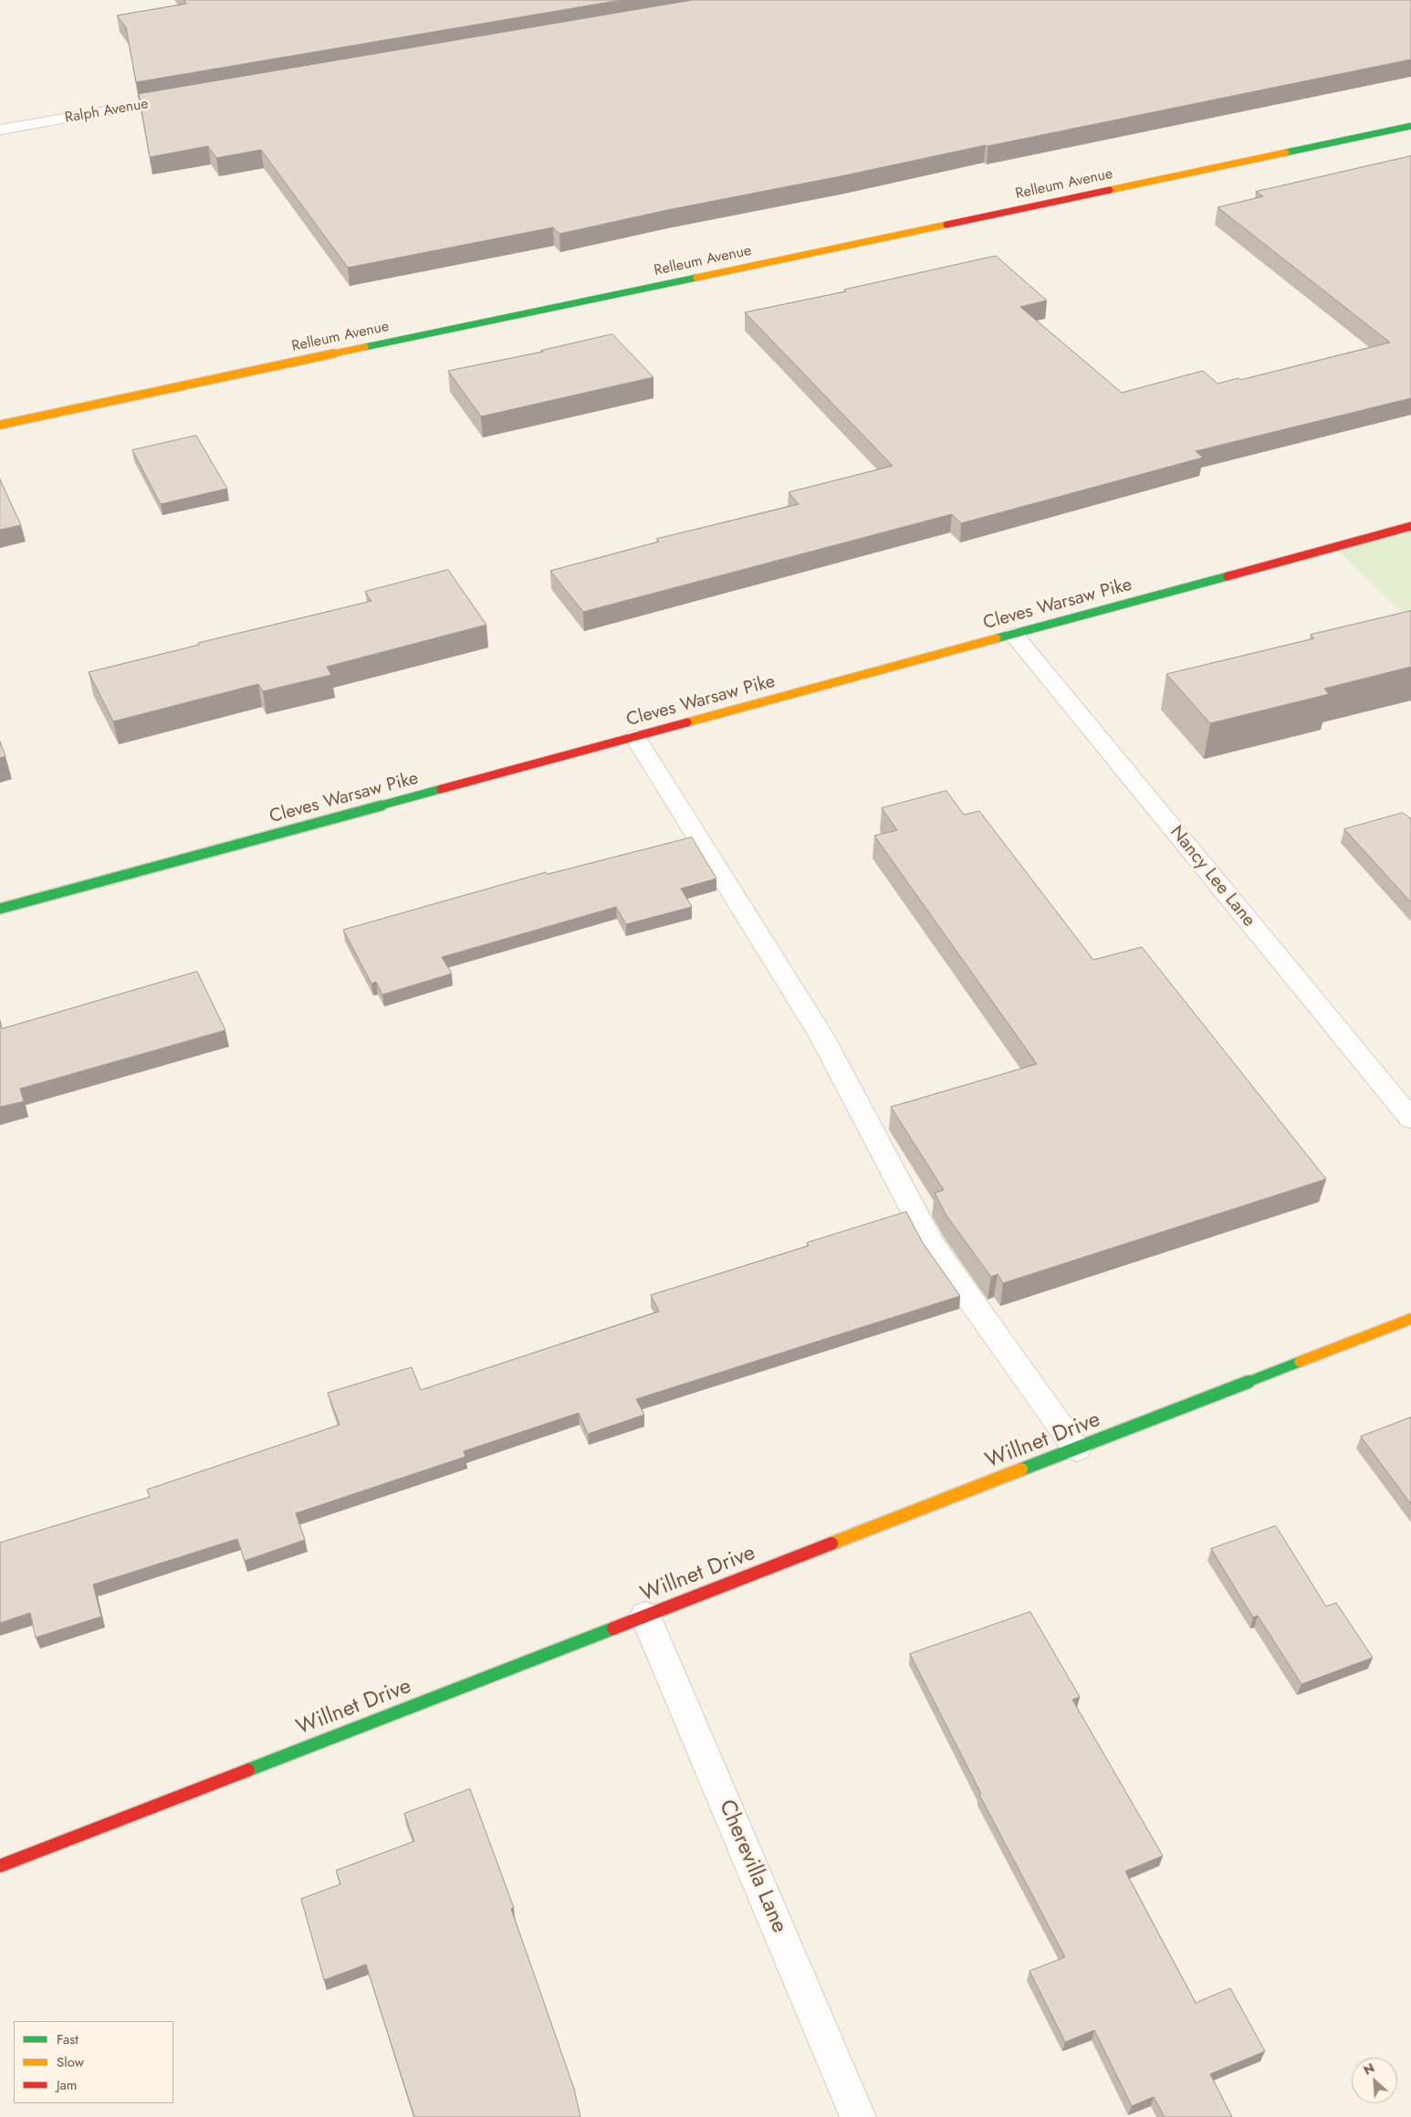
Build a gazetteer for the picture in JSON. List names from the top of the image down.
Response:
{
  "streets": {
    "street": [
      "Ralph Avenue",
      "Relleum Avenue",
      "Cleves Warsaw Pike",
      "Nancy Lee Lane",
      "Willnet Drive",
      "Cherevilla Lane"
    ]
  },
  "crossings": [
    ["Cleves Warsaw Pike", "Nancy Lee Lane"],
    ["Willnet Drive", "Cherevilla Lane"]
  ],
  "legend": ["Fast", "Slow", "Jam"],
  "north": "top left"
}
